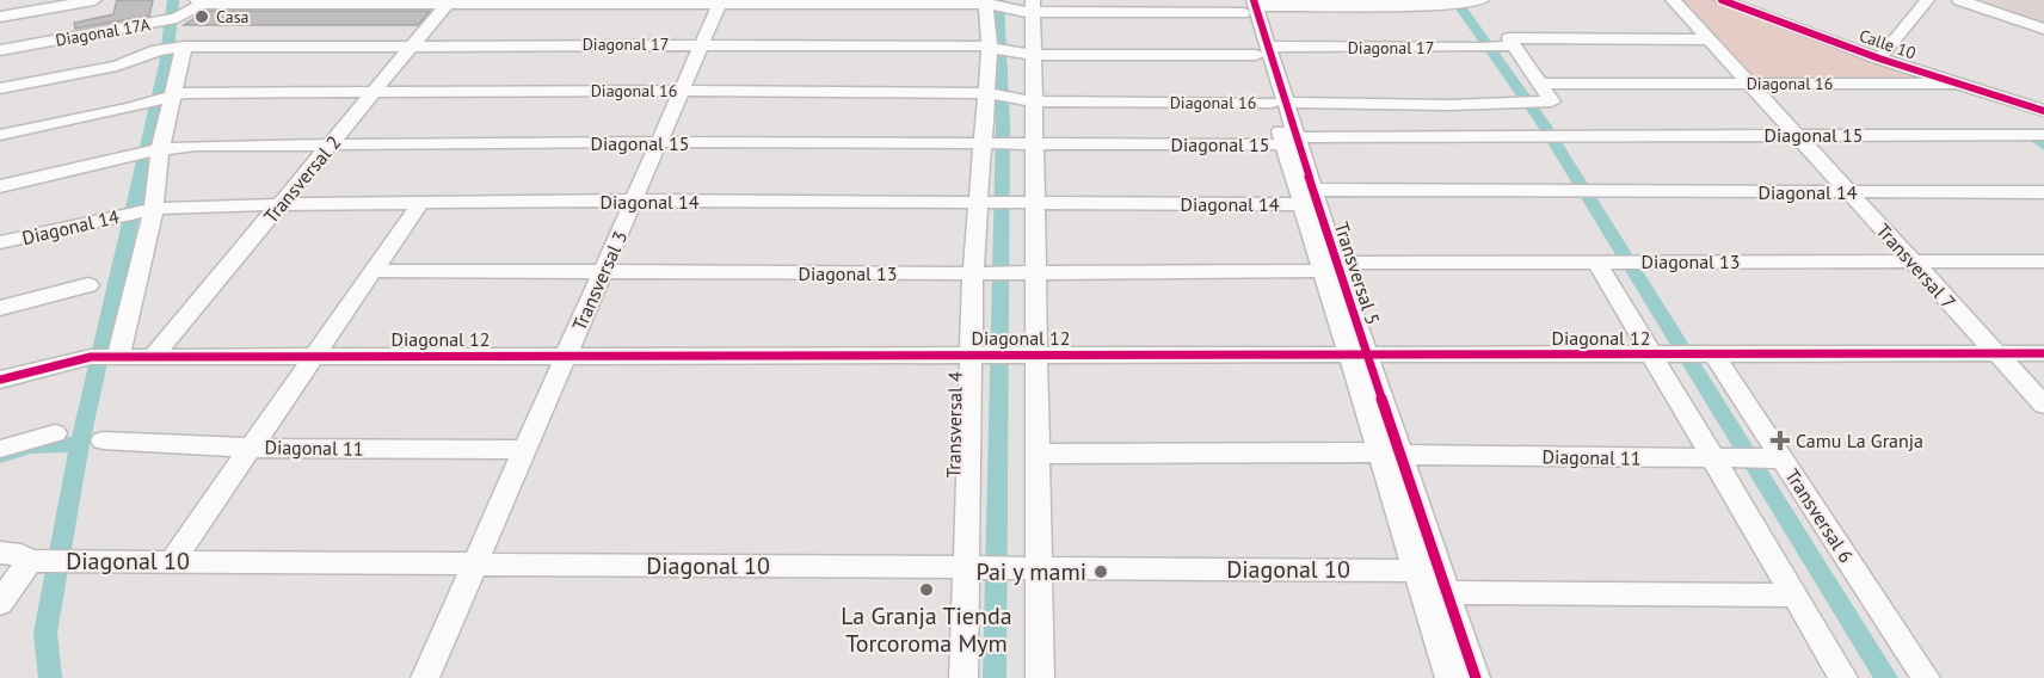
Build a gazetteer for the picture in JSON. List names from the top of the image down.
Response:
{
  "streets": {
    "street": [
      "Diagonal 17A",
      "Diagonal 17",
      "Calle 10",
      "Diagonal 16",
      "Diagonal 15",
      "Transversal 2",
      "Diagonal 14",
      "Diagonal 13",
      "Transversal 7",
      "Transversal 5",
      "Transversal 3",
      "Diagonal 12",
      "Transversal 4",
      "Diagonal 11",
      "Transversal 6",
      "Diagonal 10"
    ]
  },
  "crossings": [
    ["Diagonal 17", "Transversal 2"],
    ["Diagonal 17", "Transversal 7"],
    ["Diagonal 17", "Transversal 5"],
    ["Diagonal 17", "Transversal 3"],
    ["Diagonal 17", "Transversal 4"],
    ["Calle 10", "Diagonal 16"],
    ["Diagonal 16", "Diagonal 15"],
    ["Diagonal 16", "Transversal 2"],
    ["Diagonal 16", "Transversal 7"],
    ["Diagonal 16", "Transversal 5"],
    ["Diagonal 16", "Transversal 3"],
    ["Diagonal 16", "Transversal 4"],
    ["Diagonal 15", "Transversal 2"],
    ["Diagonal 15", "Transversal 7"],
    ["Diagonal 15", "Transversal 5"],
    ["Diagonal 15", "Transversal 3"],
    ["Diagonal 15", "Transversal 4"],
    ["Transversal 2", "Diagonal 14"],
    ["Transversal 2", "Diagonal 12"],
    ["Diagonal 14", "Transversal 7"],
    ["Diagonal 14", "Transversal 5"],
    ["Diagonal 14", "Transversal 3"],
    ["Diagonal 14", "Transversal 4"],
    ["Diagonal 13", "Transversal 7"],
    ["Diagonal 13", "Transversal 5"],
    ["Diagonal 13", "Transversal 3"],
    ["Diagonal 13", "Transversal 4"],
    ["Transversal 7", "Diagonal 12"],
    ["Transversal 5", "Diagonal 12"],
    ["Transversal 5", "Diagonal 11"],
    ["Transversal 5", "Diagonal 10"],
    ["Transversal 3", "Diagonal 12"],
    ["Transversal 3", "Diagonal 11"],
    ["Transversal 3", "Diagonal 10"],
    ["Diagonal 12", "Transversal 4"],
    ["Diagonal 12", "Transversal 6"],
    ["Transversal 4", "Diagonal 10"],
    ["Diagonal 11", "Transversal 6"]
  ],
  "places": {
    "other": ["Casa", "Pai y mami", "La Granja Tienda Torcoroma Mym"],
    "health": ["Camu La Granja"]
  }
}
